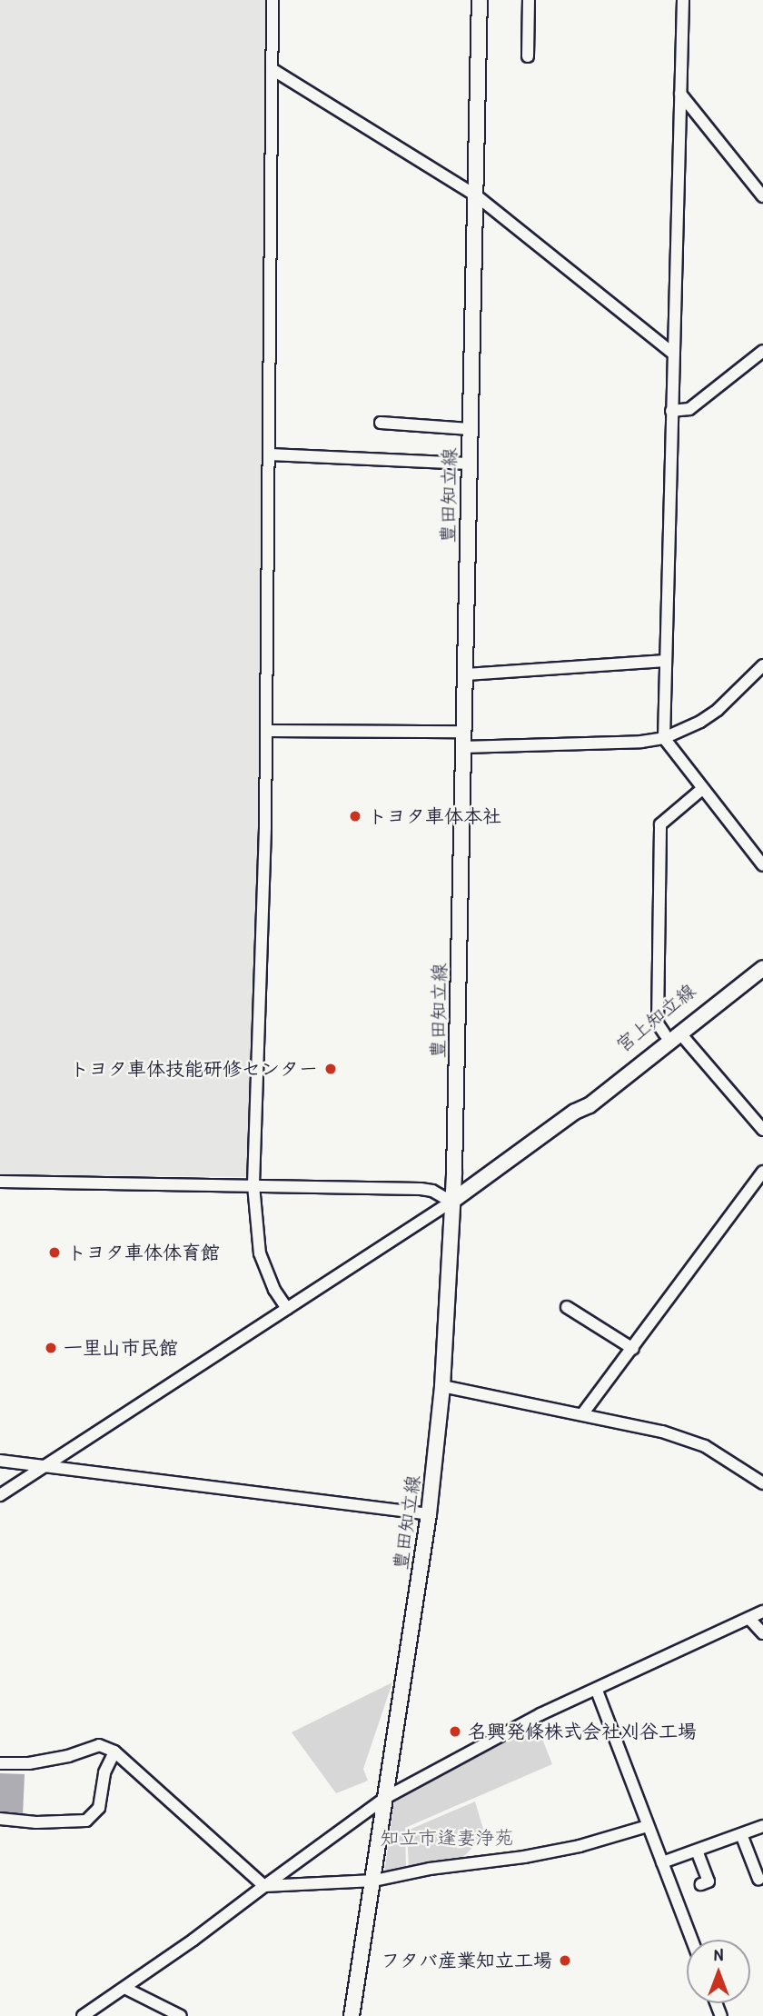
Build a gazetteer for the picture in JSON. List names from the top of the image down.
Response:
{
  "streets": {
    "main road": ["豊田知立線", "宮上知立線"]
  },
  "crossings": [
    ["豊田知立線", "宮上知立線"]
  ],
  "parks": ["知立市逢妻浄苑"],
  "places": [
    "トヨタ車体本社",
    "トヨタ車体技能研修センター",
    "トヨタ車体体育館",
    "一里山市民館",
    "名興発條株式会社刈谷工場",
    "フタバ産業知立工場"
  ],
  "north": "top"
}
